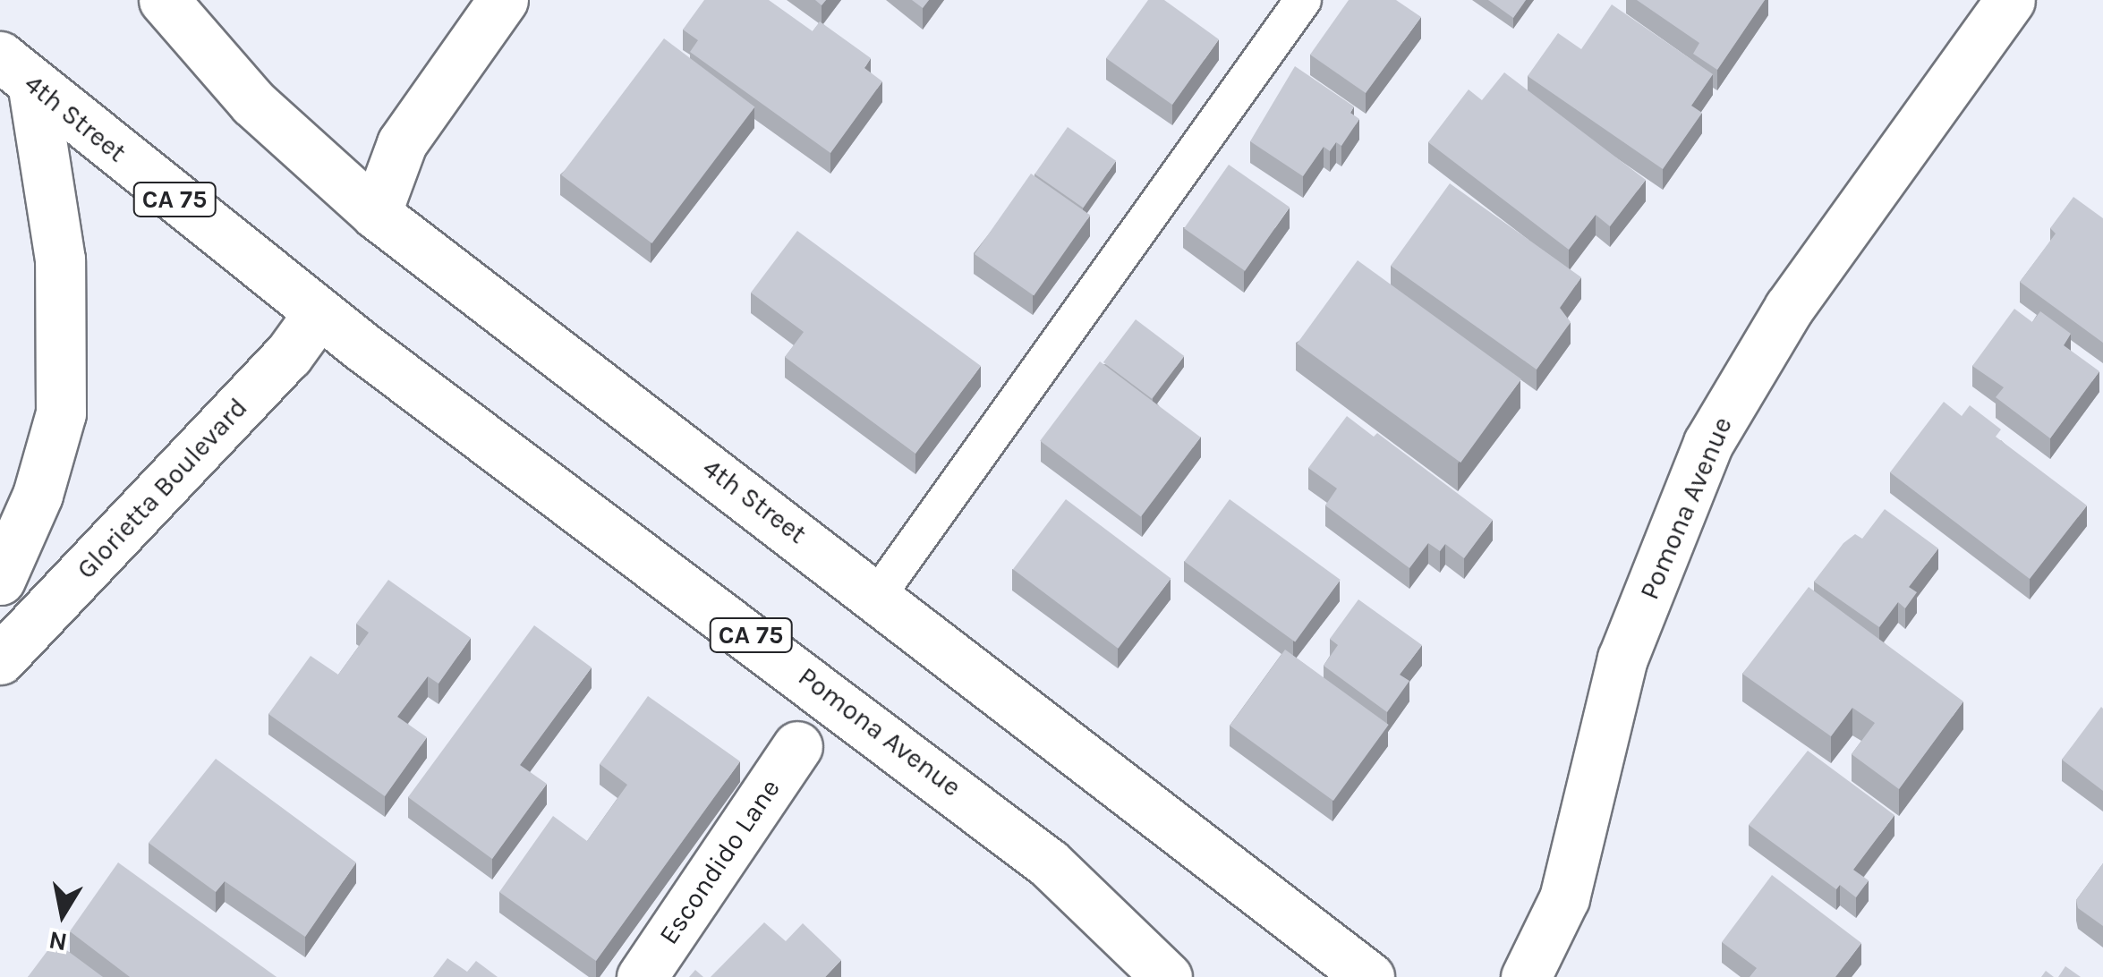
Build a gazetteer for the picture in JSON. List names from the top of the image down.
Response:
{
  "streets": {
    "main road": [
      "4th Street",
      "CA 75",
      "Glorietta Boulevard",
      "Pomona Avenue",
      "Escondido Lane"
    ]
  },
  "crossings": [
    ["4th Street", "Glorietta Boulevard"],
    ["4th Street", "Pomona Avenue"],
    ["Glorietta Boulevard", "Pomona Avenue"]
  ],
  "north": "bottom"
}
